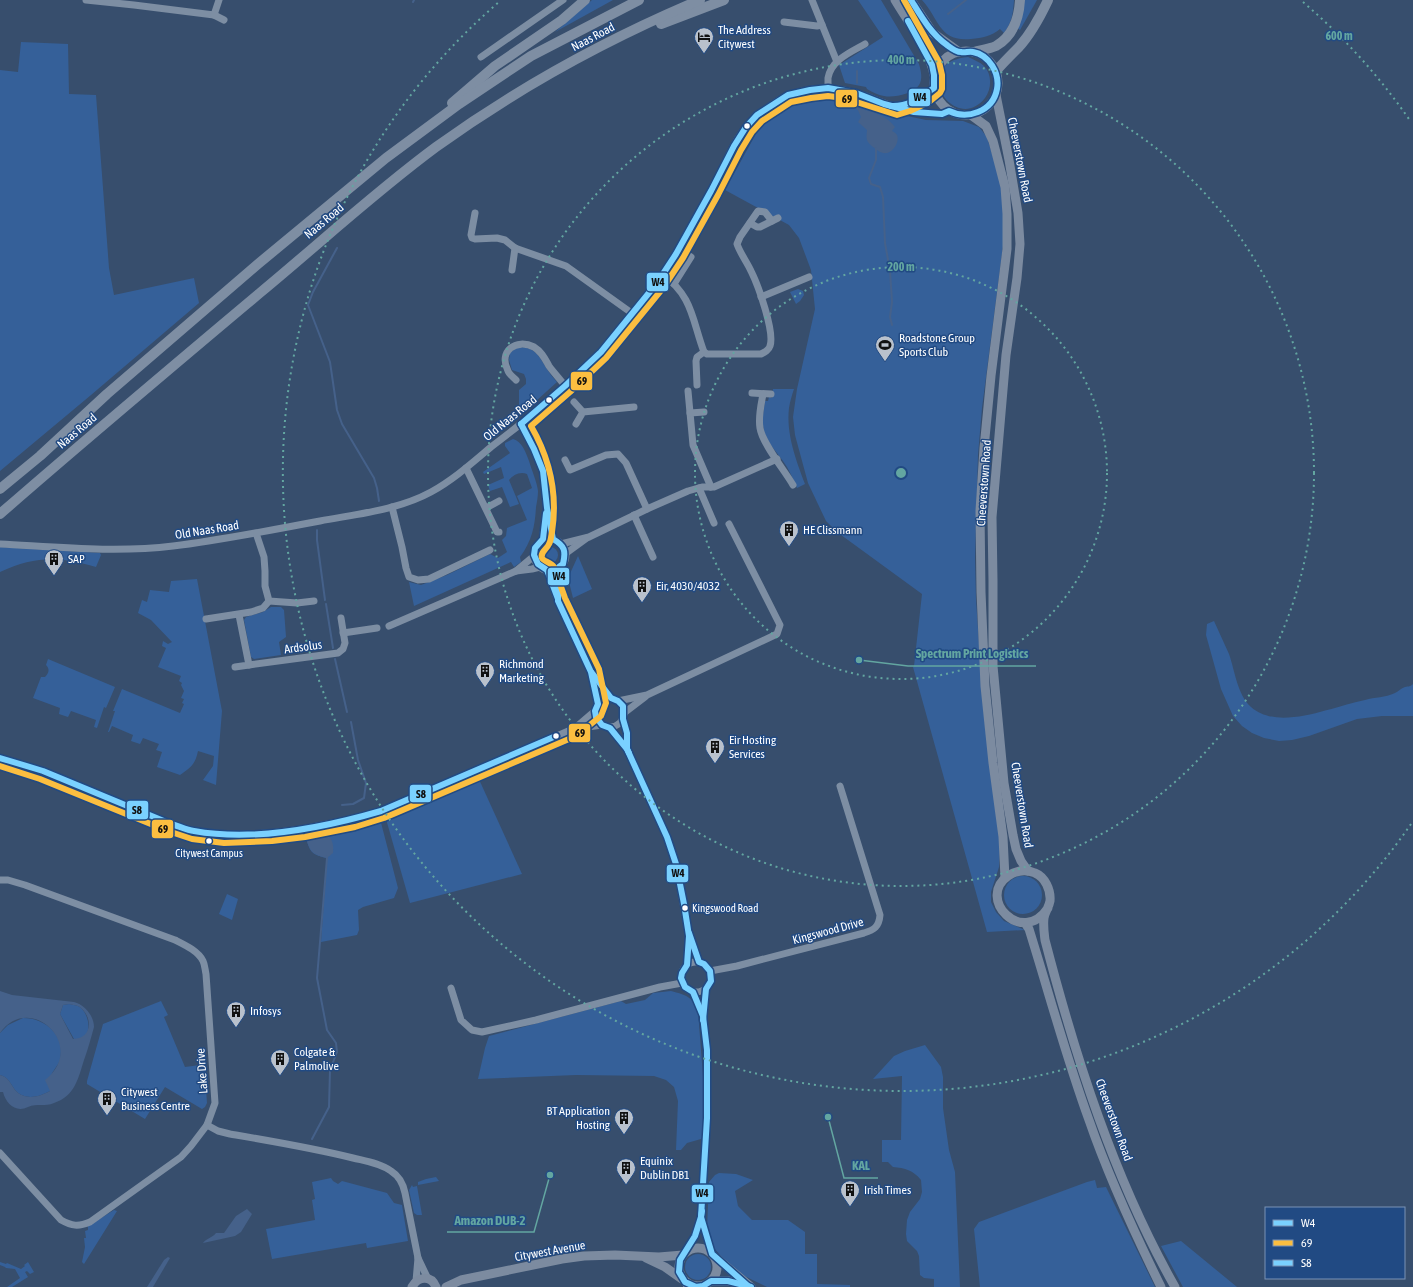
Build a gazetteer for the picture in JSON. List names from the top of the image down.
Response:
{
  "streets": {
    "highway": ["Naas Road"],
    "main road": ["Cheeverstown Road", "Citywest Avenue"],
    "street": [
      "Old Naas Road",
      "Ardsolus",
      "Kingswood Drive",
      "Lake Drive"
    ]
  },
  "crossings": [
    ["Cheeverstown Road", "Old Naas Road"]
  ],
  "places": {
    "hotel": ["The Address Citywest"],
    "sports": ["Roadstone Group Sports Club"],
    "building": [
      "HE Clissmann",
      "SAP",
      "Eir, 4030/4032",
      "Richmond Marketing",
      "Eir Hosting Services",
      "Infosys",
      "Colgate & Palmolive",
      "Citywest Business Centre",
      "BT Application Hosting",
      "Equinix Dublin DB1",
      "Irish Times"
    ],
    "other": [
      "Spectrum Print Logistics",
      "Citywest Campus",
      "Kingswood Road",
      "KAL",
      "Amazon DUB-2"
    ]
  },
  "lines": ["transit line W4", "transit line 69", "transit line S8"],
  "legend": ["W4", "69", "S8"],
  "rings": ["600 m", "400 m", "200 m"]
}
